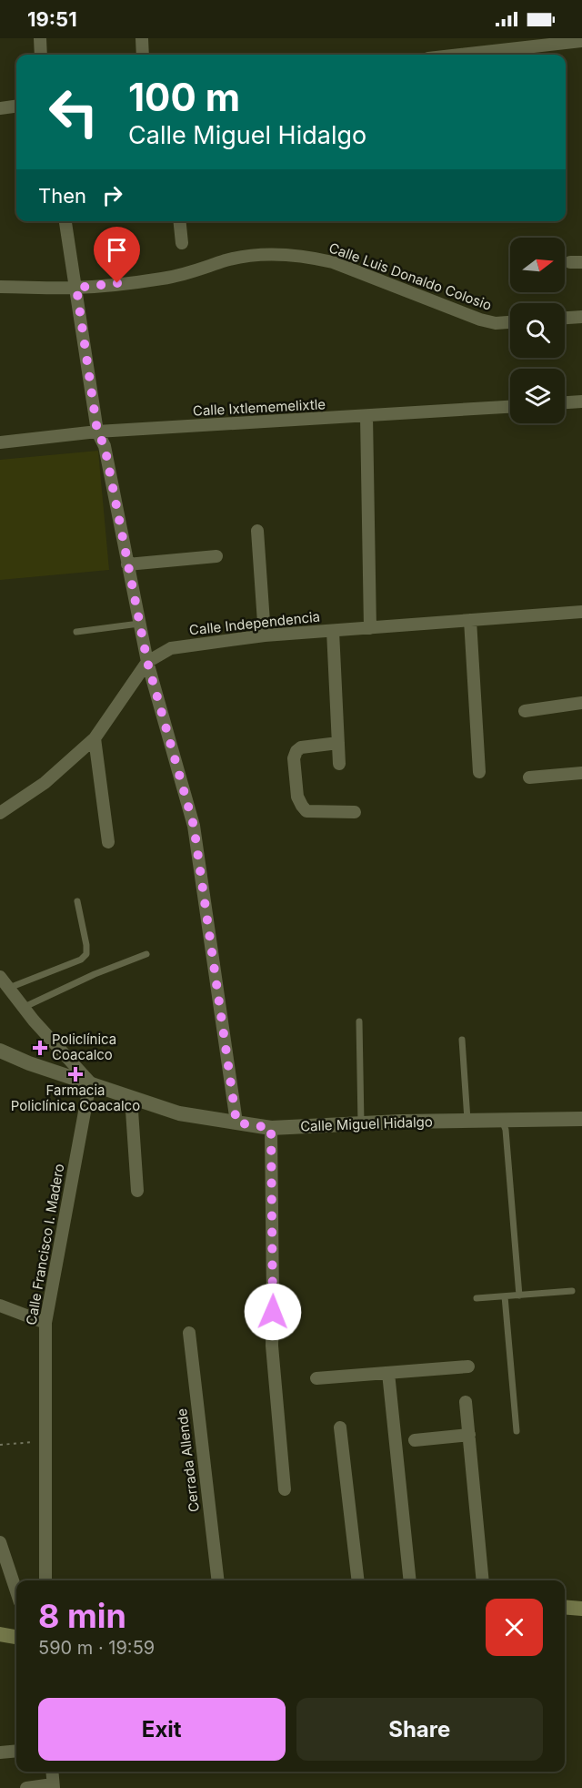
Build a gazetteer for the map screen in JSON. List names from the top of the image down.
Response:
{
  "streets": {
    "street": [
      "Calle Luis Donaldo Colosio",
      "Calle Ixtlememelixtle",
      "Calle Independencia",
      "Calle Miguel Hidalgo",
      "Calle Francisco I. Madero",
      "Cerrada Allende"
    ]
  },
  "crossings": [
    ["Calle Miguel Hidalgo", "Calle Francisco I. Madero"]
  ],
  "places": {
    "health": ["Policlínica Coacalco", "Farmacia Policlínica Coacalco"]
  },
  "north": "right",
  "page": {
    "status": "19:51",
    "turn": ["100 m", "Calle Miguel Hidalgo"],
    "then": "Then",
    "heading": ["8 min", "590 m · 19:59"],
    "buttons": ["Exit", "Share"]
  }
}
